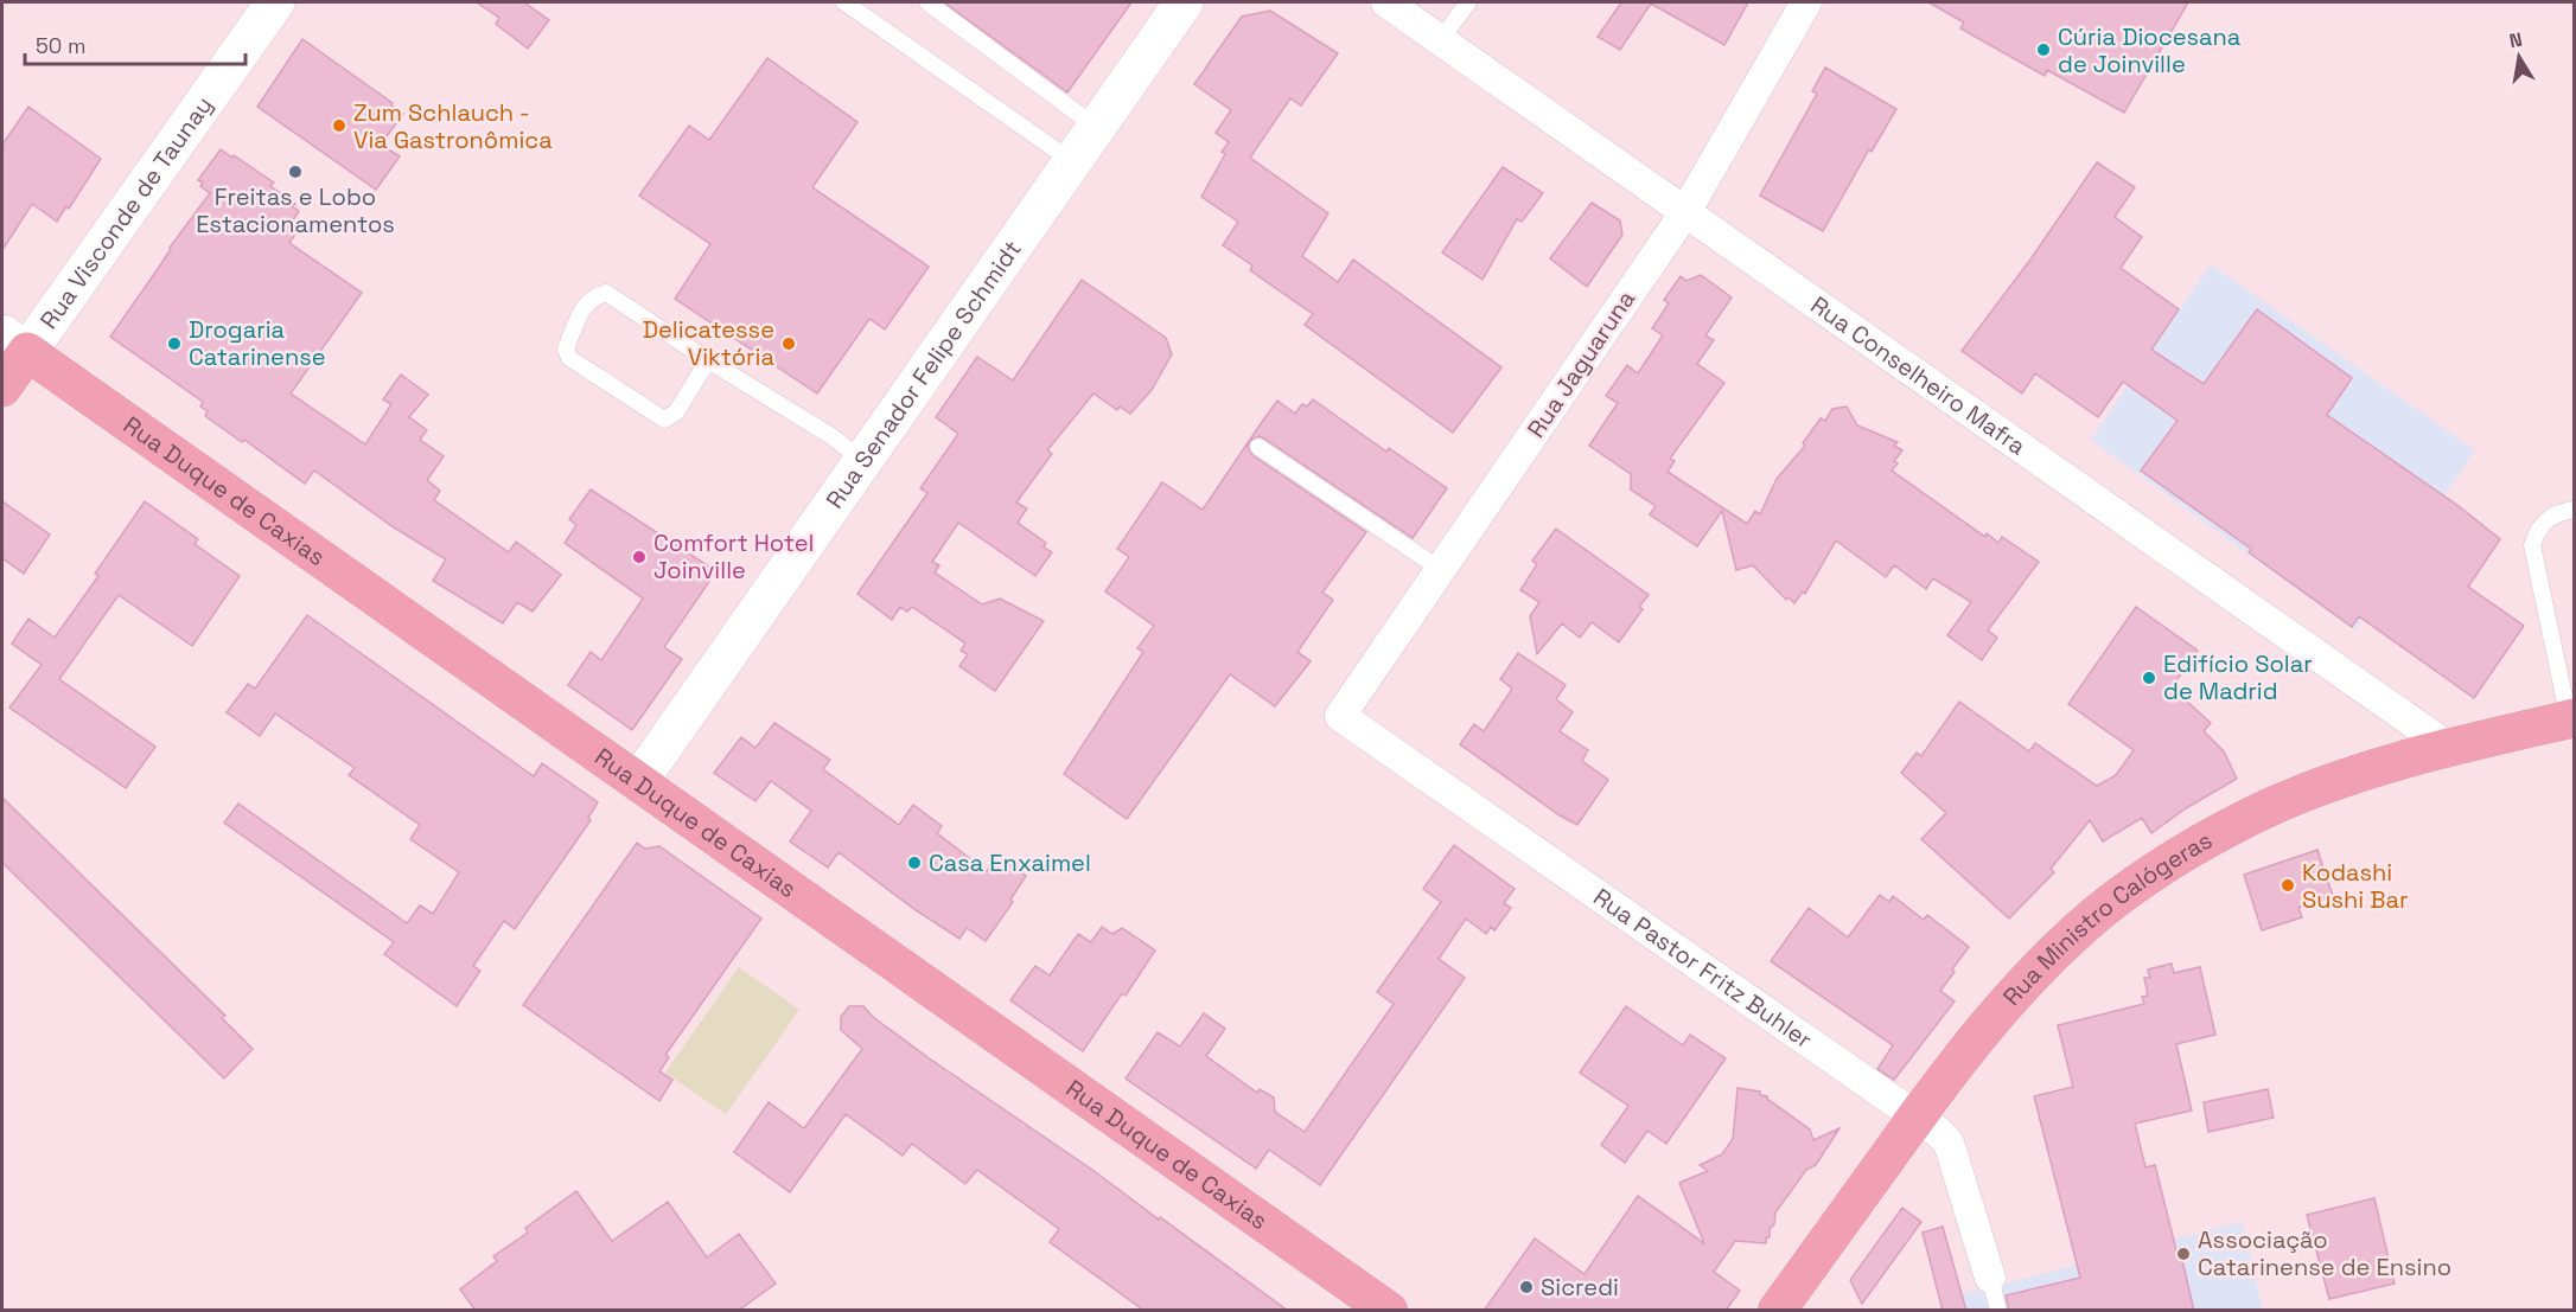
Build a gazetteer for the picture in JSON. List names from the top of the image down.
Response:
{
  "streets": {
    "main road": [
      "Rua Visconde de Taunay",
      "Rua Senador Felipe Schmidt",
      "Rua Duque de Caxias",
      "Rua Ministro Calógeras"
    ],
    "street": ["Rua Jaguaruna", "Rua Conselheiro Mafra", "Rua Pastor Fritz Buhler"]
  },
  "crossings": [
    ["Rua Visconde de Taunay", "Rua Duque de Caxias"],
    ["Rua Jaguaruna", "Rua Conselheiro Mafra"],
    ["Rua Jaguaruna", "Rua Pastor Fritz Buhler"],
    ["Rua Senador Felipe Schmidt", "Rua Duque de Caxias"],
    ["Rua Conselheiro Mafra", "Rua Ministro Calógeras"],
    ["Rua Ministro Calógeras", "Rua Pastor Fritz Buhler"]
  ],
  "places": [
    "Cúria Diocesana de Joinville",
    "Zum Schlauch - Via Gastronômica",
    "Freitas e Lobo Estacionamentos",
    "Drogaria Catarinense",
    "Delicatesse Viktória",
    "Comfort Hotel Joinville",
    "Edifício Solar de Madrid",
    "Casa Enxaimel",
    "Kodashi Sushi Bar",
    "Associação Catarinense de Ensino",
    "Sicredi"
  ],
  "scale_bar": "50 m",
  "north": "top"
}
